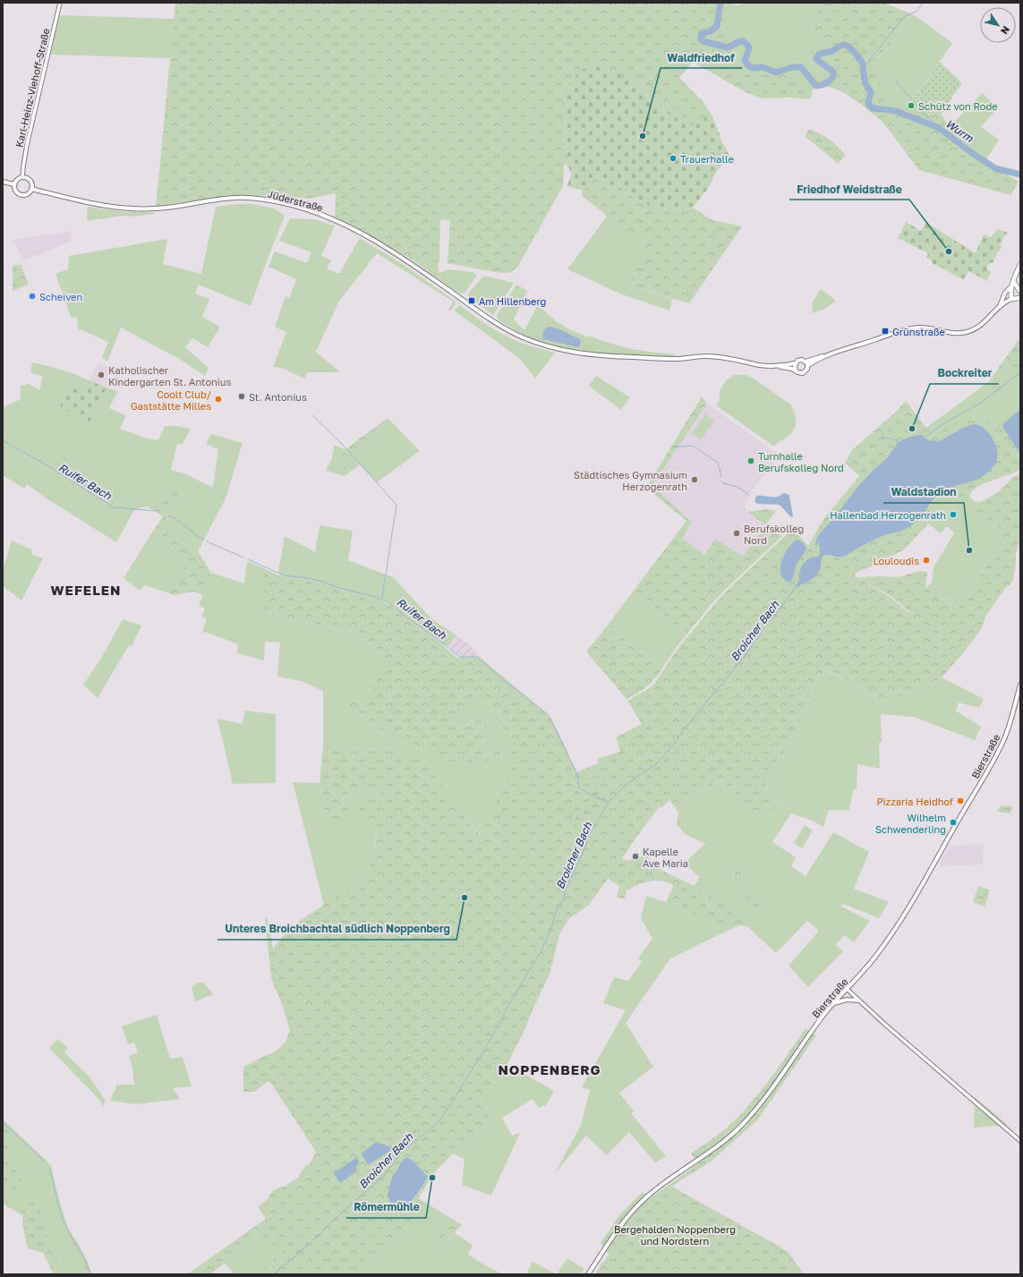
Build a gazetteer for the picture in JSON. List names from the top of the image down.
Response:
{
  "streets": {
    "main road": ["Jüderstraße", "Bierstraße"],
    "street": ["Karl-Heinz-Viehoff-Straße"]
  },
  "crossings": [
    ["Karl-Heinz-Viehoff-Straße", "Jüderstraße"]
  ],
  "districts": ["WEFELEN", "NOPPENBERG"],
  "water": ["Wurm", "Ruifer Bach", "Broicher Bach"],
  "parks": ["Bergehalden Noppenberg und Nordstern"],
  "places": {
    "other": [
      "Schütz von Rode",
      "Waldfriedhof",
      "Trauerhalle",
      "Friedhof Weidstraße",
      "Scheiven",
      "Katholischer Kindergarten St. Antonius",
      "St. Antonius",
      "Coolt Club/ Gaststätte Milles",
      "Bockreiter",
      "Turnhalle Berufskolleg Nord",
      "Städtisches Gymnasium Herzogenrath",
      "Hallenbad Herzogenrath",
      "Berufskolleg Nord",
      "Waldstadion",
      "Louloudis",
      "Pizzaria Heidhof",
      "Wilhelm Schwenderling",
      "Kapelle Ave Maria",
      "Unteres Broichbachtal südlich Noppenberg",
      "Römermühle"
    ],
    "transit": ["Am Hillenberg", "Grünstraße"]
  },
  "north": "bottom right"
}
